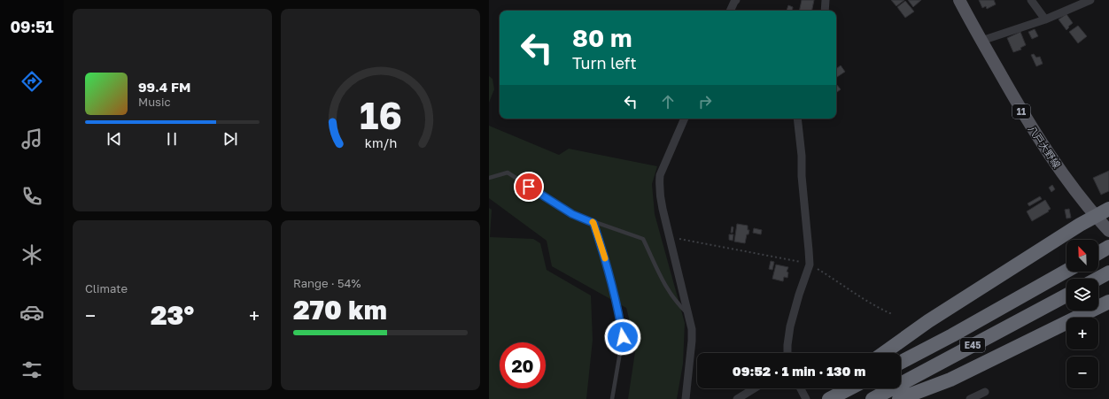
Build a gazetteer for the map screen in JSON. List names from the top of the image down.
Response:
{
  "streets": {
    "highway": ["E45"],
    "main road": ["11", "八戸大野線"]
  },
  "north": "top left",
  "page": {
    "tabs": "09:51",
    "turn": ["80 m", "Turn left"],
    "song": ["99.4 FM", "Music"],
    "tile": [
      "Climate",
      ["Range · 54%", "270 km"]
    ],
    "map_buttons": ["+", "−"],
    "heat": ["−", "23°", "+"],
    "limit": "20",
    "trip": "09:52 · 1 min · 130 m",
    "gauge": ["16", "km/h"]
  }
}
